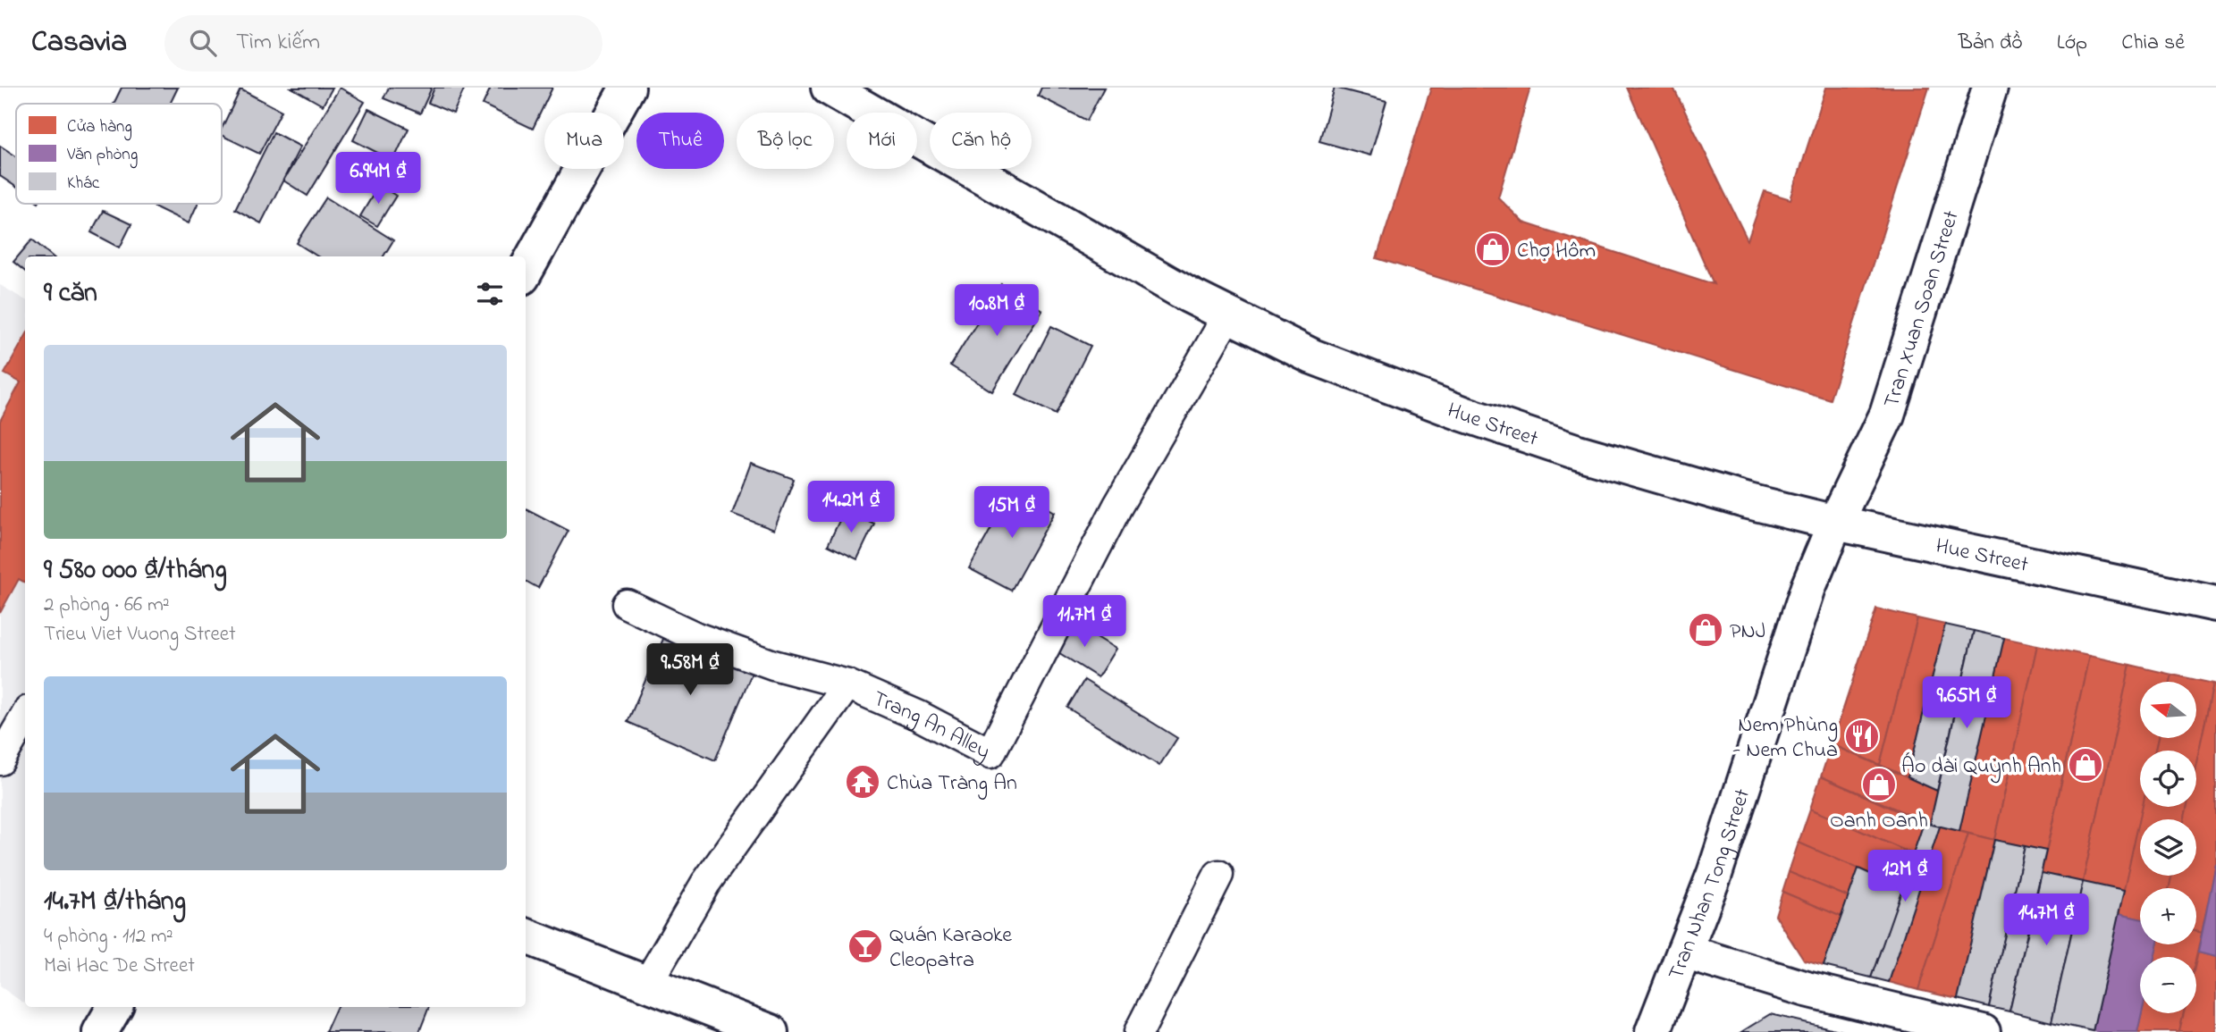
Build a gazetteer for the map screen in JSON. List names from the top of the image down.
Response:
{
  "streets": {
    "street": ["Tran Xuan Soan Street", "Hue Street", "Tran Nhan Tong Street"],
    "lane": ["Trang An Alley"]
  },
  "crossings": [
    ["Tran Xuan Soan Street", "Hue Street"],
    ["Tran Xuan Soan Street", "Tran Nhan Tong Street"],
    ["Hue Street", "Trang An Alley"],
    ["Hue Street", "Tran Nhan Tong Street"]
  ],
  "places": {
    "shop": [
      "Chợ Hôm",
      "PNJ",
      "Áo dài Quỳnh Anh",
      "Oanh Oanh"
    ],
    "restaurant": ["Nem Phùng - Nem Chua"],
    "temple": ["Chùa Tràng An"],
    "bar": ["Quán Karaoke Cleopatra"]
  },
  "legend": ["Cửa hàng", "Văn phòng", "Khác"],
  "north": "left",
  "page": {
    "header": "Casavia",
    "search": "Tìm kiếm",
    "nav": ["Bản đồ", "Lớp", "Chia sẻ"],
    "chip": [
      "Mua",
      "Thuê",
      "Bộ lọc",
      "Mới",
      "Căn hộ"
    ],
    "price": [
      "6.94M ₫",
      "10.8M ₫",
      "14.2M ₫",
      "15M ₫",
      "11.7M ₫",
      "9.58M ₫",
      "9.65M ₫",
      "12M ₫",
      "14.7M ₫"
    ],
    "heading": "9 căn",
    "list": [
      {
        "name": "9 580 000 ₫/tháng",
        "note": "2 phòng · 66 m² · Trieu Viet Vuong Street"
      },
      {
        "name": "14.7M ₫/tháng",
        "note": "4 phòng · 112 m² · Mai Hac De Street"
      }
    ],
    "map_buttons": ["+", "−"]
  }
}
